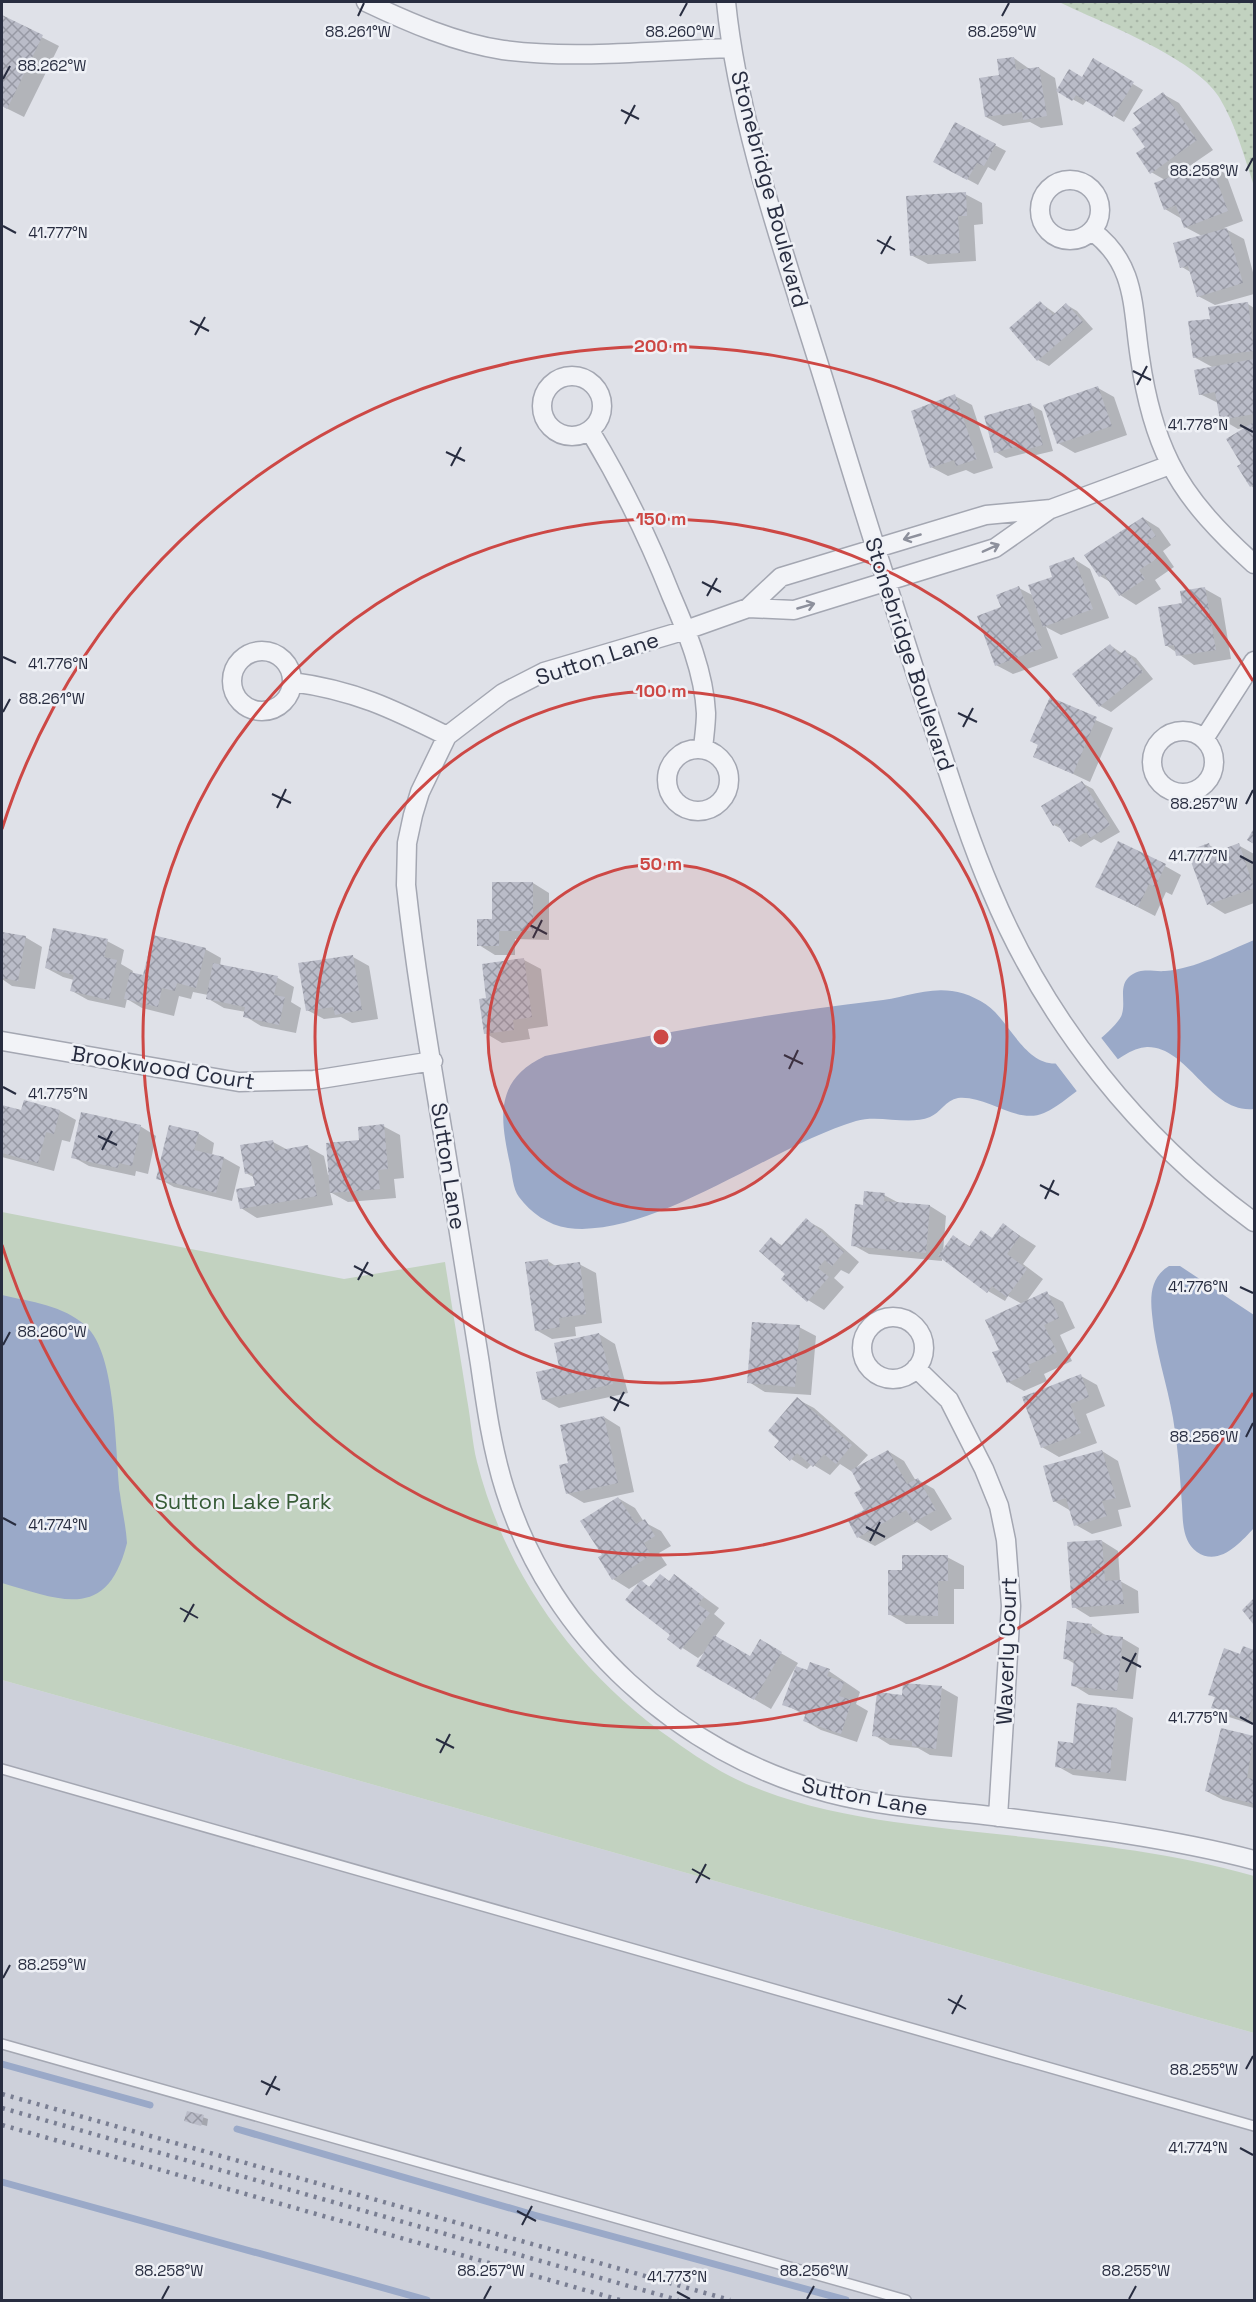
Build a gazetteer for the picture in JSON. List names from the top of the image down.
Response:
{
  "streets": {
    "street": [
      "Stonebridge Boulevard",
      "Sutton Lane",
      "Brookwood Court",
      "Waverly Court"
    ]
  },
  "crossings": [
    ["Stonebridge Boulevard", "Sutton Lane"],
    ["Sutton Lane", "Brookwood Court"],
    ["Sutton Lane", "Waverly Court"]
  ],
  "parks": ["Sutton Lake Park"],
  "coordinates": [
    "88.261°W",
    "88.260°W",
    "88.259°W",
    "88.262°W",
    "88.258°W",
    "41.777°N",
    "41.778°N",
    "41.776°N",
    "88.257°W",
    "41.775°N",
    "88.256°W",
    "41.774°N",
    "88.255°W",
    "41.773°N"
  ],
  "rings": [
    "200 m",
    "150 m",
    "100 m",
    "50 m"
  ]
}
